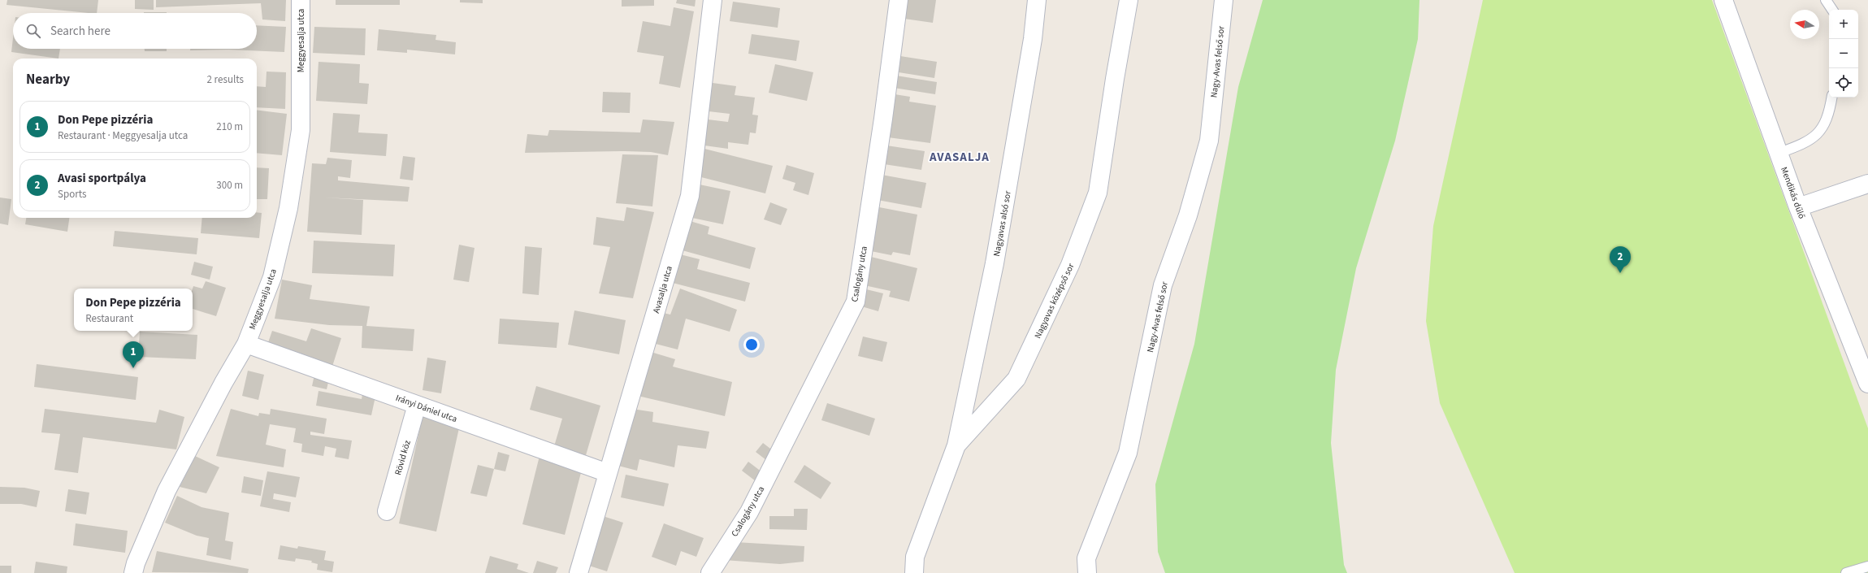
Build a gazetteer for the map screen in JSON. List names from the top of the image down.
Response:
{
  "streets": {
    "street": [
      "Meggyesalja utca",
      "Nagy-Avas felső sor",
      "Mendikás dűlő",
      "Nagyavas alsó sor",
      "Csalogány utca",
      "Avasalja utca",
      "Nagyavas középső sor",
      "Irányi Dániel utca",
      "Rövid köz"
    ]
  },
  "crossings": [
    ["Meggyesalja utca", "Irányi Dániel utca"],
    ["Nagyavas alsó sor", "Nagyavas középső sor"],
    ["Avasalja utca", "Irányi Dániel utca"],
    ["Irányi Dániel utca", "Rövid köz"]
  ],
  "districts": ["AVASALJA"],
  "north": "left",
  "page": {
    "map_buttons": ["+", "−"],
    "search": "Search here",
    "heading": ["Nearby", "2 results"],
    "list": [
      {
        "mark": "1",
        "name": "Don Pepe pizzéria",
        "note": "Restaurant · Meggyesalja utca",
        "value": "210 m"
      },
      {
        "mark": "2",
        "name": "Avasi sportpálya",
        "note": "Sports",
        "value": "300 m"
      }
    ],
    "pins": ["2", "1"],
    "popup": ["Don Pepe pizzéria", "Restaurant"]
  }
}
